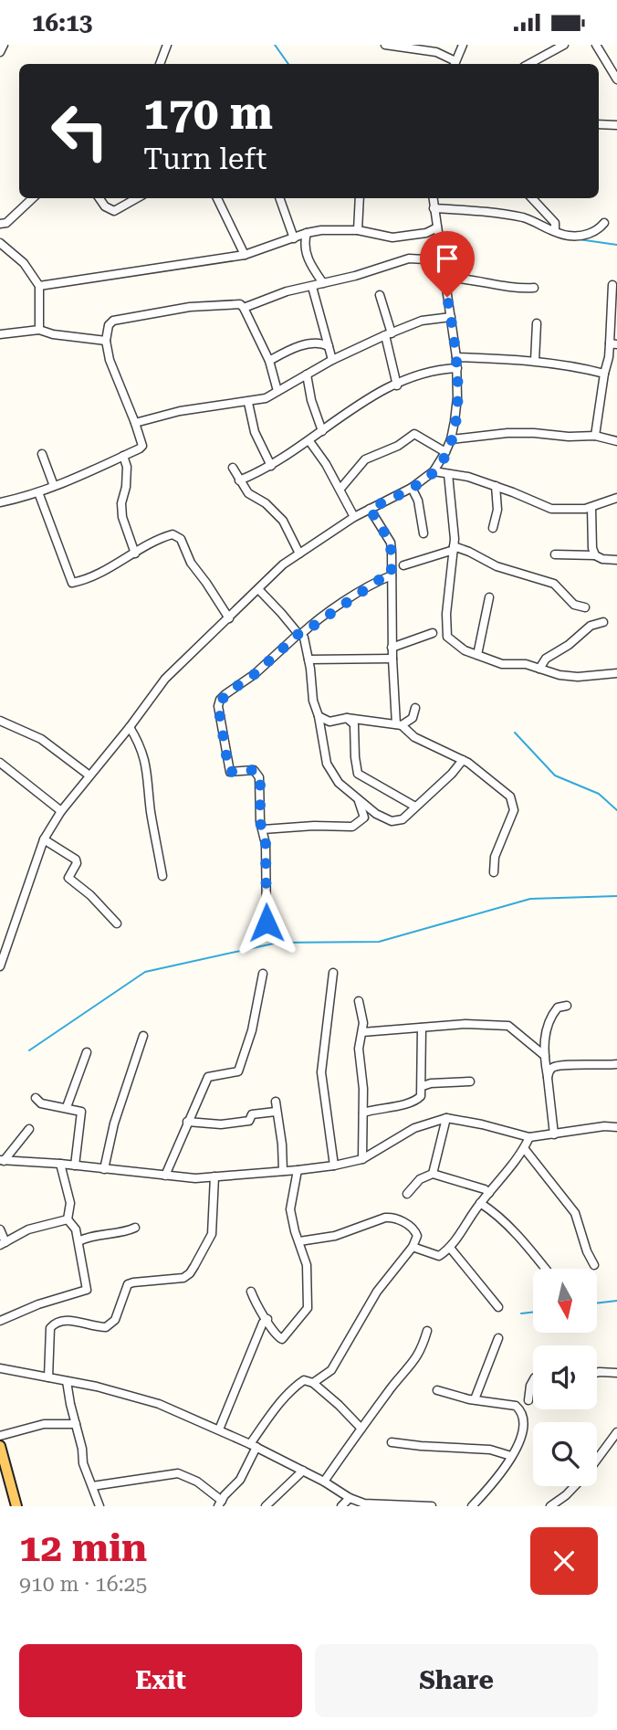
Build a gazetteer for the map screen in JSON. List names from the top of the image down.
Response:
{
  "north": "bottom",
  "page": {
    "status": "16:13",
    "turn": ["170 m", "Turn left"],
    "heading": ["12 min", "910 m · 16:25"],
    "buttons": ["Exit", "Share"]
  }
}
